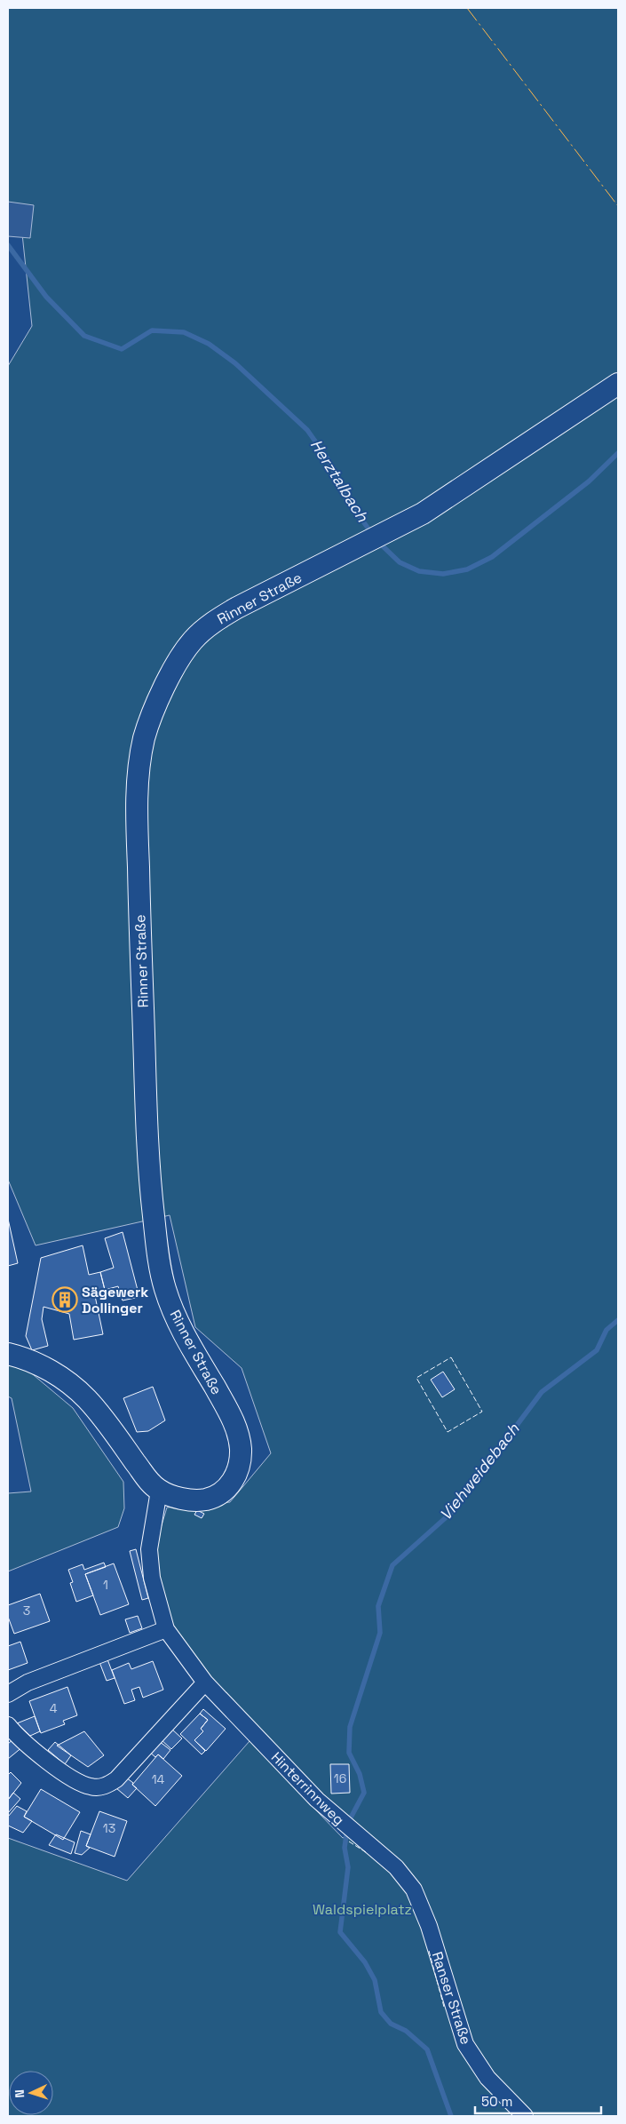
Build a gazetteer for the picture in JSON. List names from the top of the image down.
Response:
{
  "streets": {
    "main road": ["Rinner Straße"],
    "street": ["Hinterrinnweg", "Ranser Straße"]
  },
  "crossings": [
    ["Rinner Straße", "Hinterrinnweg"],
    ["Hinterrinnweg", "Ranser Straße"]
  ],
  "water": ["Herztalbach", "Viehweidebach"],
  "parks": ["Waldspielplatz"],
  "places": {
    "building": ["Sägewerk Dollinger"]
  },
  "house_numbers": [
    "1",
    "3",
    "4",
    "16",
    "14",
    "13"
  ],
  "scale_bar": "50 m",
  "north": "left"
}
